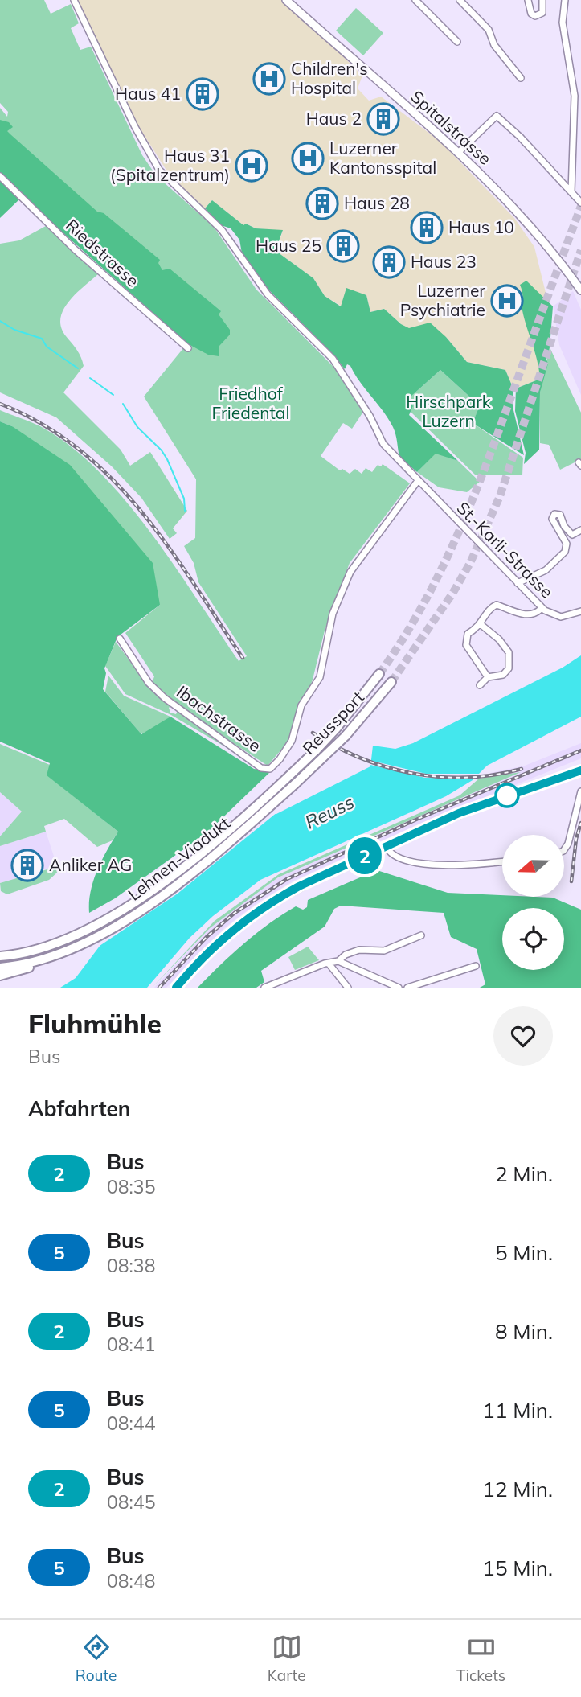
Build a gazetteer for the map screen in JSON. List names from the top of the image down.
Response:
{
  "streets": {
    "highway": ["Reussport", "Lehnen-Viadukt"],
    "main road": ["Spitalstrasse"],
    "street": ["Riedstrasse", "St.-Karli-Strasse", "Ibachstrasse"]
  },
  "crossings": [
    ["St.-Karli-Strasse", "Ibachstrasse"],
    ["Reussport", "Lehnen-Viadukt"]
  ],
  "water": ["Reuss"],
  "parks": ["Friedhof Friedental", "Hirschpark Luzern"],
  "places": {
    "hospital": [
      "Children's Hospital",
      "Luzerner Kantonsspital",
      "Haus 31 (Spitalzentrum)",
      "Luzerner Psychiatrie"
    ],
    "building": [
      "Haus 41",
      "Haus 2",
      "Haus 28",
      "Haus 10",
      "Haus 25",
      "Haus 23",
      "Anliker AG"
    ]
  },
  "lines": ["bus line 2"],
  "north": "left",
  "page": {
    "on_map": "2",
    "heading": [
      ["Fluhmühle", "Bus"],
      "Abfahrten"
    ],
    "list": [
      {
        "mark": "2",
        "name": "Bus",
        "note": "08:35",
        "value": "2 Min."
      },
      {
        "mark": "5",
        "name": "Bus",
        "note": "08:38",
        "value": "5 Min."
      },
      {
        "mark": "2",
        "name": "Bus",
        "note": "08:41",
        "value": "8 Min."
      },
      {
        "mark": "5",
        "name": "Bus",
        "note": "08:44",
        "value": "11 Min."
      },
      {
        "mark": "2",
        "name": "Bus",
        "note": "08:45",
        "value": "12 Min."
      },
      {
        "mark": "5",
        "name": "Bus",
        "note": "08:48",
        "value": "15 Min."
      }
    ],
    "tabs": ["Route", "Karte", "Tickets"]
  }
}
